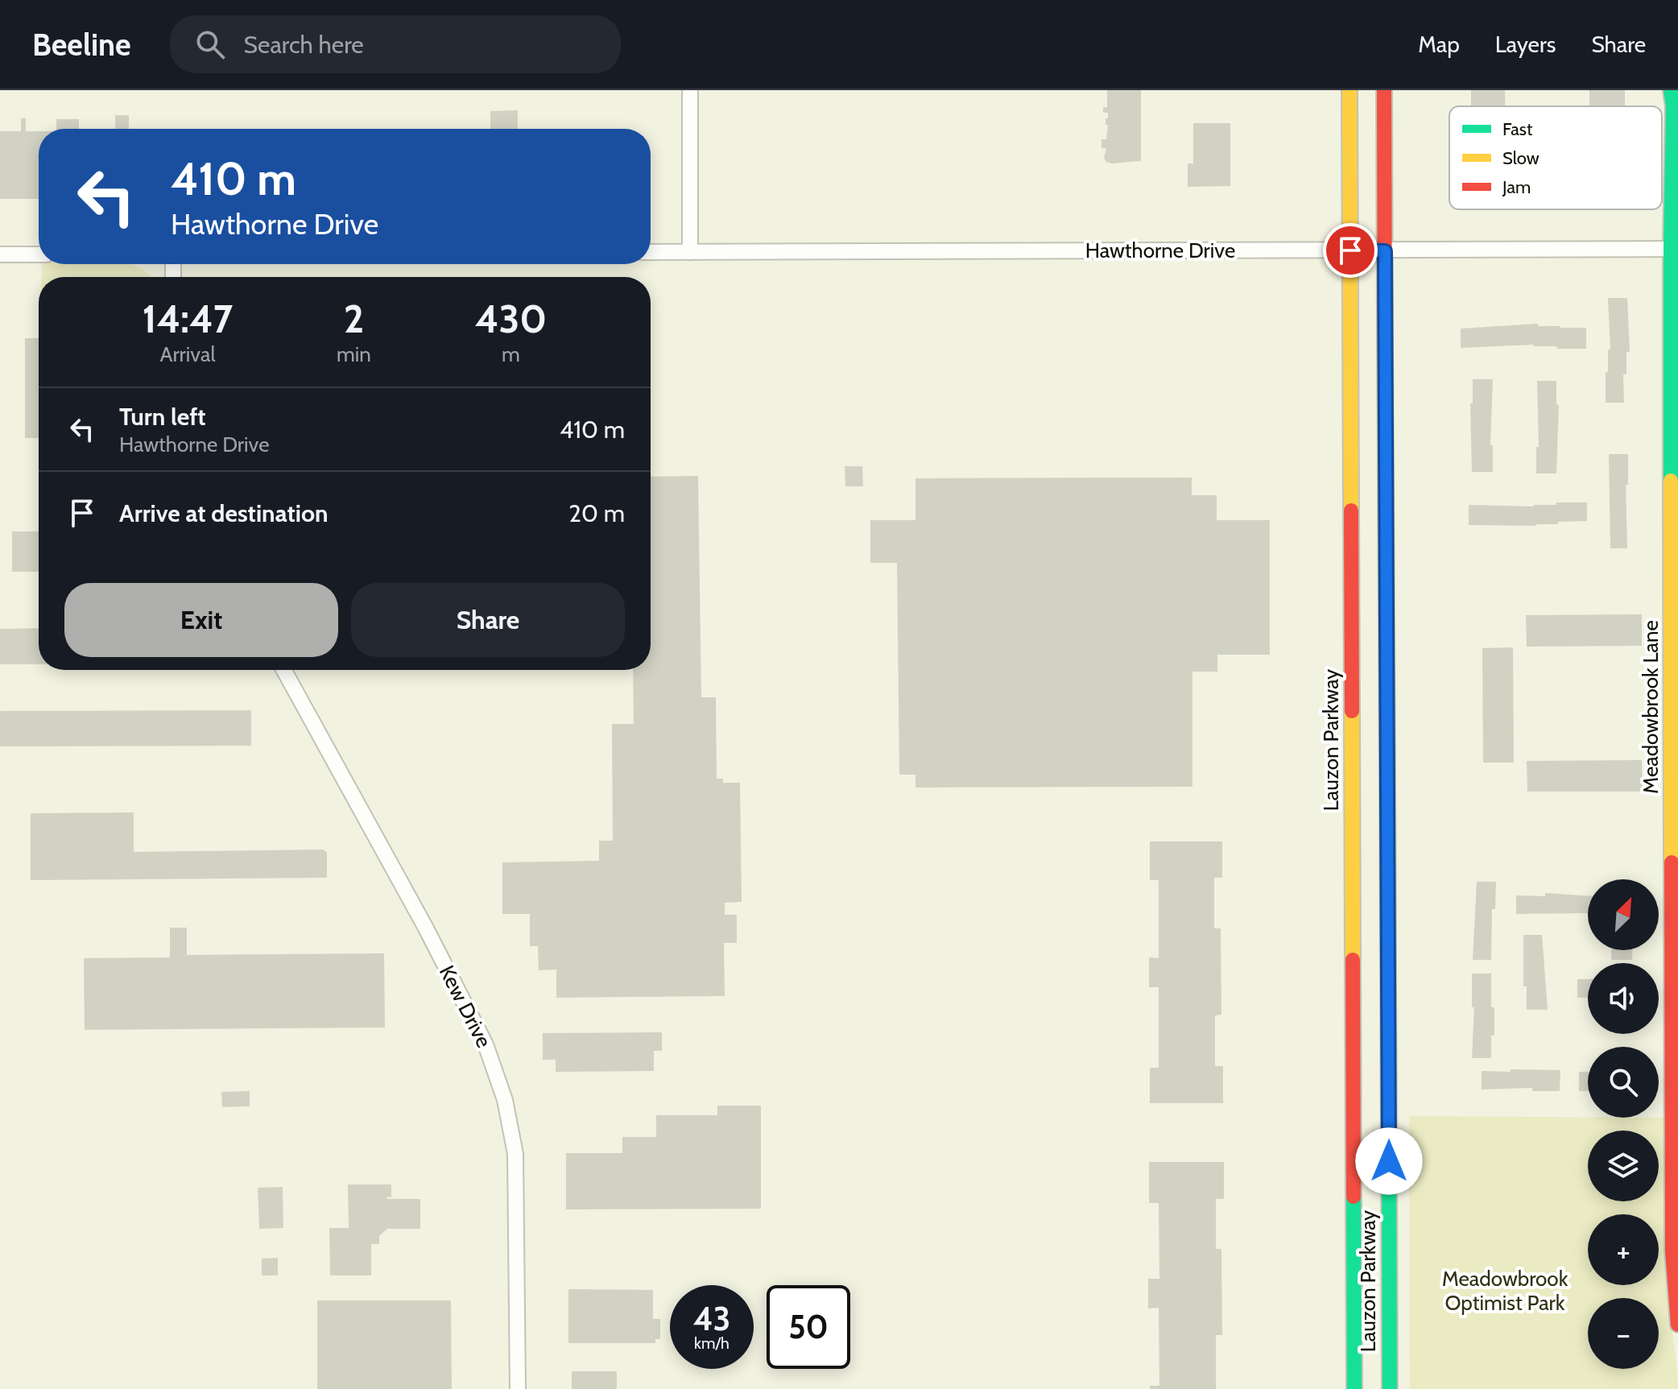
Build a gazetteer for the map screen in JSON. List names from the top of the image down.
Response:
{
  "streets": {
    "main road": ["Meadowbrook Lane", "Lauzon Parkway"],
    "street": ["Hawthorne Drive", "Kew Drive"]
  },
  "crossings": [
    ["Hawthorne Drive", "Meadowbrook Lane"],
    ["Hawthorne Drive", "Lauzon Parkway"]
  ],
  "parks": ["Meadowbrook Optimist Park"],
  "legend": ["Fast", "Slow", "Jam"],
  "north": "top right",
  "page": {
    "header": "Beeline",
    "search": "Search here",
    "nav": ["Map", "Layers", "Share"],
    "turn": ["410 m", "Hawthorne Drive"],
    "eta": [
      "14:47",
      "Arrival",
      "2",
      "min",
      "430",
      "m"
    ],
    "list": [
      {
        "name": "Turn left",
        "note": "Hawthorne Drive",
        "value": "410 m"
      },
      {
        "name": "Arrive at destination",
        "value": "20 m"
      }
    ],
    "buttons": ["Exit", "Share"],
    "map_buttons": ["+", "−"],
    "speed": "43 km/h",
    "limit": "50"
  }
}
